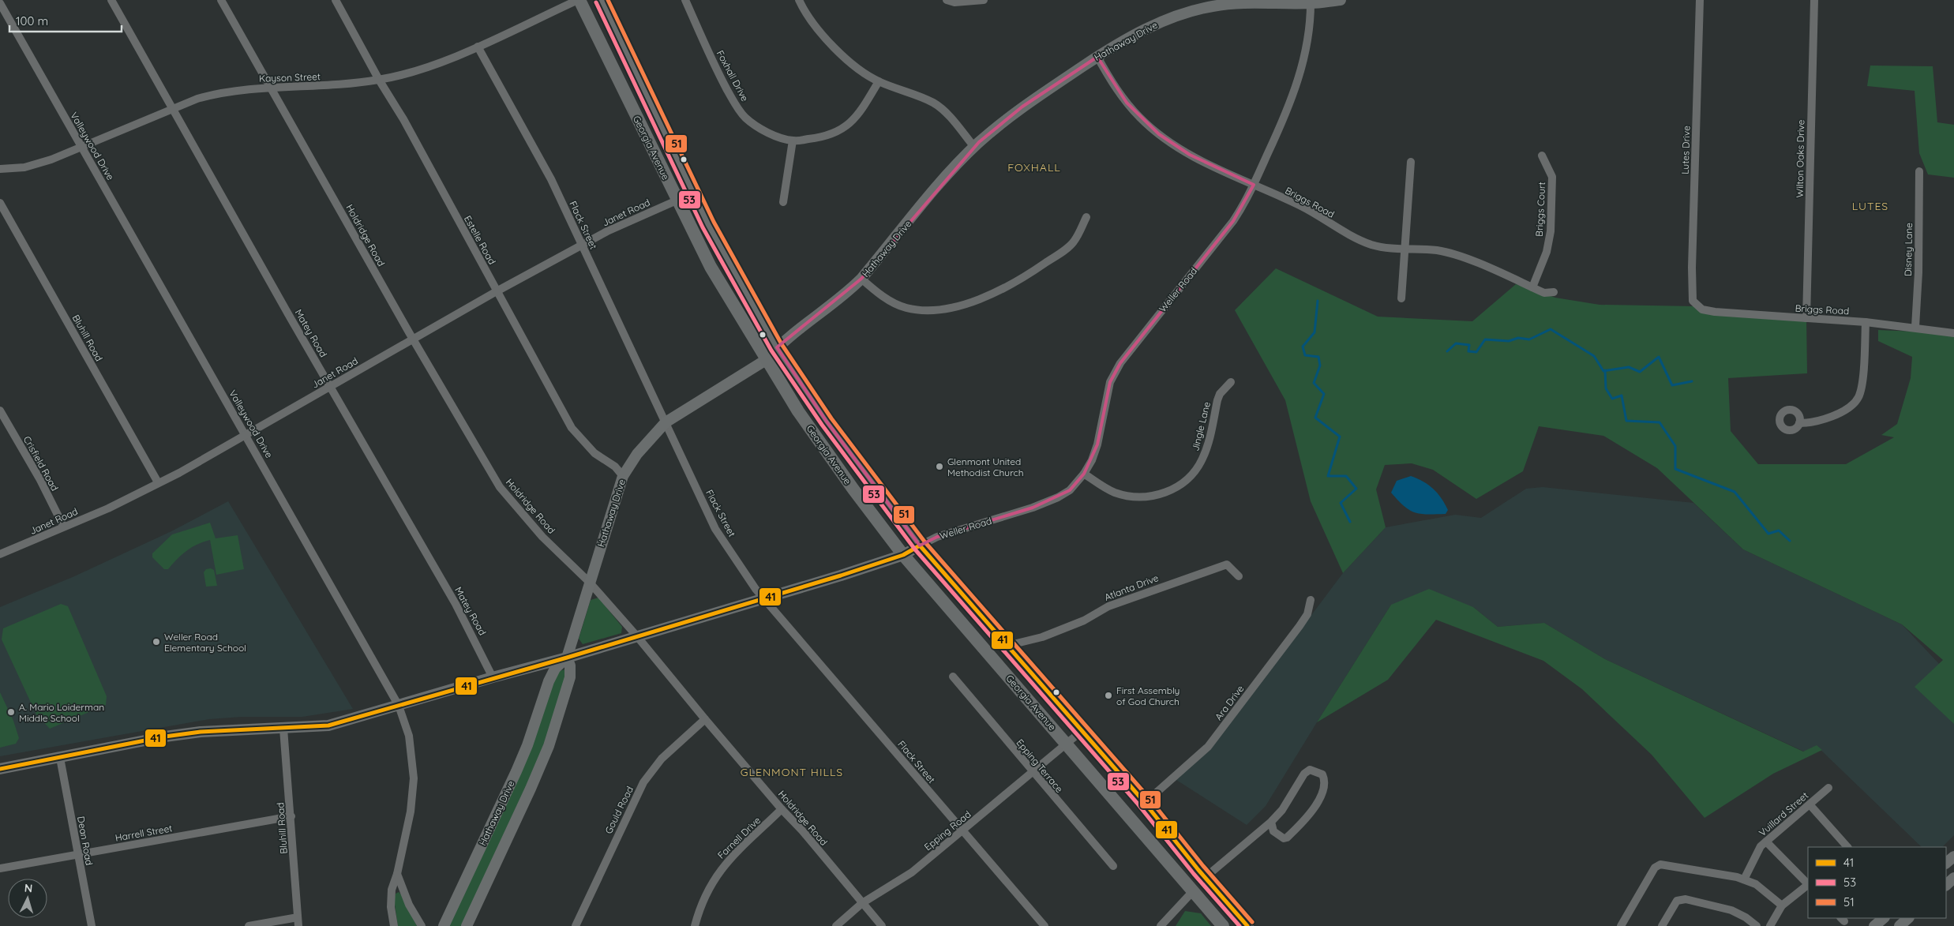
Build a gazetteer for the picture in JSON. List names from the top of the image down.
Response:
{
  "streets": {
    "main road": ["Georgia Avenue"],
    "street": [
      "Hathaway Drive",
      "Foxhall Drive",
      "Kayson Street",
      "Valleywood Drive",
      "Lutes Drive",
      "Wilton Oaks Drive",
      "Briggs Road",
      "Briggs Court",
      "Janet Road",
      "Flack Street",
      "Holdridge Road",
      "Estelle Road",
      "Disney Lane",
      "Weller Road",
      "Matey Road",
      "Bluhill Road",
      "Jingle Lane",
      "Crisfield Road",
      "Atlanta Drive",
      "Ara Drive",
      "Epping Terrace",
      "Gould Road",
      "Vuillard Street",
      "Epping Road",
      "Harrell Street",
      "Farnell Drive",
      "Dean Road"
    ]
  },
  "crossings": [
    ["Hathaway Drive", "Georgia Avenue"],
    ["Hathaway Drive", "Briggs Road"],
    ["Hathaway Drive", "Flack Street"],
    ["Hathaway Drive", "Holdridge Road"],
    ["Hathaway Drive", "Estelle Road"],
    ["Hathaway Drive", "Weller Road"],
    ["Kayson Street", "Valleywood Drive"],
    ["Kayson Street", "Georgia Avenue"],
    ["Kayson Street", "Flack Street"],
    ["Kayson Street", "Holdridge Road"],
    ["Kayson Street", "Estelle Road"],
    ["Kayson Street", "Matey Road"],
    ["Valleywood Drive", "Janet Road"],
    ["Valleywood Drive", "Weller Road"],
    ["Georgia Avenue", "Janet Road"],
    ["Georgia Avenue", "Weller Road"],
    ["Georgia Avenue", "Atlanta Drive"],
    ["Georgia Avenue", "Ara Drive"],
    ["Georgia Avenue", "Epping Road"],
    ["Lutes Drive", "Briggs Road"],
    ["Wilton Oaks Drive", "Briggs Road"],
    ["Briggs Road", "Briggs Court"],
    ["Briggs Road", "Disney Lane"],
    ["Briggs Road", "Weller Road"],
    ["Janet Road", "Flack Street"],
    ["Janet Road", "Holdridge Road"],
    ["Janet Road", "Estelle Road"],
    ["Janet Road", "Matey Road"],
    ["Janet Road", "Bluhill Road"],
    ["Janet Road", "Crisfield Road"],
    ["Flack Street", "Weller Road"],
    ["Flack Street", "Epping Road"],
    ["Holdridge Road", "Weller Road"],
    ["Holdridge Road", "Gould Road"],
    ["Holdridge Road", "Epping Road"],
    ["Holdridge Road", "Farnell Drive"],
    ["Weller Road", "Matey Road"],
    ["Weller Road", "Bluhill Road"],
    ["Weller Road", "Jingle Lane"],
    ["Weller Road", "Dean Road"],
    ["Bluhill Road", "Harrell Street"],
    ["Epping Terrace", "Epping Road"],
    ["Harrell Street", "Dean Road"]
  ],
  "districts": ["FOXHALL", "LUTES", "GLENMONT HILLS"],
  "places": [
    "Glenmont United Methodist Church",
    "Weller Road Elementary School",
    "First Assembly of God Church",
    "A. Mario Loiderman Middle School"
  ],
  "lines": ["transit line 51", "transit line 53", "transit line 41"],
  "legend": ["41", "53", "51"],
  "scale_bar": "100 m",
  "north": "top"
}
